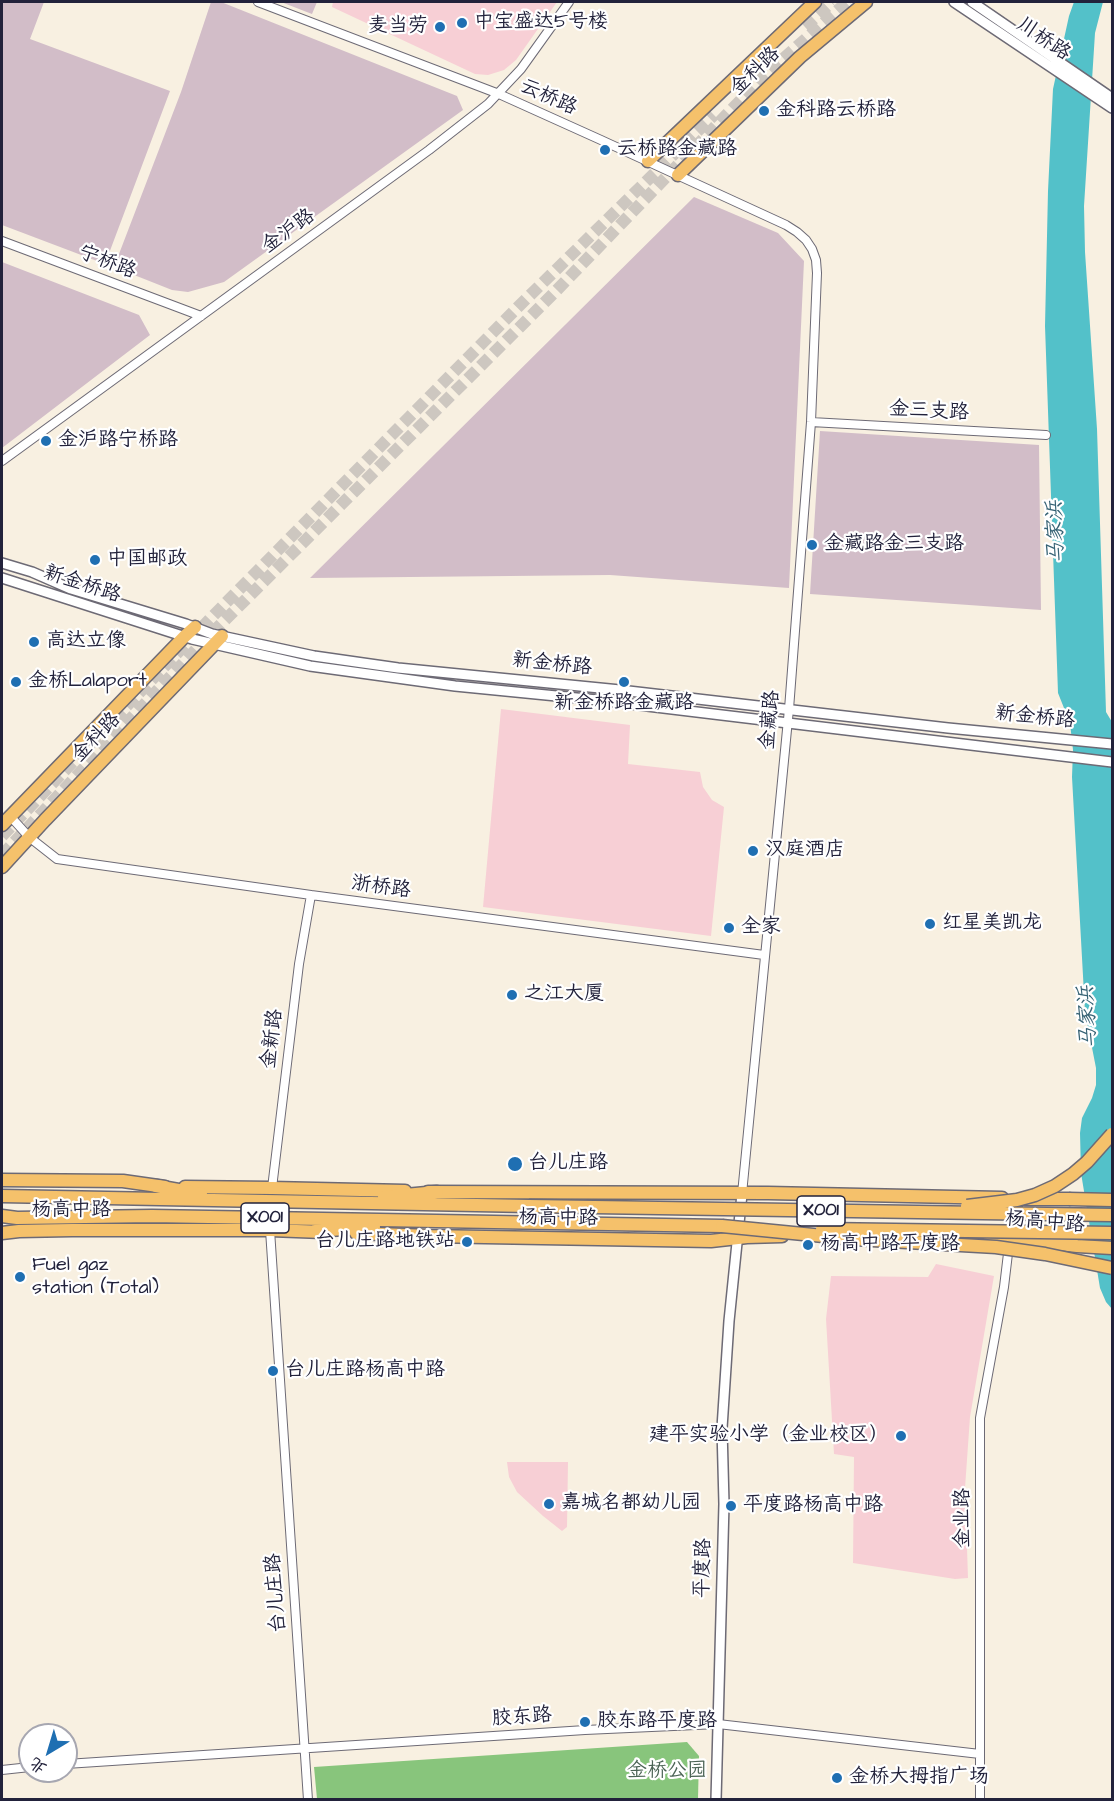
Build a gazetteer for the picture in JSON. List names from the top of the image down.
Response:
{
  "streets": {
    "main road": ["金科路", "杨高中路", "X001"],
    "street": [
      "川桥路",
      "云桥路",
      "金沪路",
      "宁桥路",
      "金三支路",
      "新金桥路",
      "金藏路",
      "浙桥路",
      "金新路",
      "金业路",
      "平度路",
      "台儿庄路",
      "胶东路"
    ]
  },
  "crossings": [
    ["金科路", "云桥路"],
    ["金科路", "新金桥路"],
    ["金科路", "浙桥路"],
    ["云桥路", "金沪路"],
    ["云桥路", "金藏路"],
    ["金沪路", "宁桥路"],
    ["金三支路", "金藏路"],
    ["新金桥路", "金藏路"],
    ["金藏路", "浙桥路"],
    ["金藏路", "杨高中路"],
    ["金藏路", "平度路"],
    ["浙桥路", "金新路"],
    ["金新路", "杨高中路"],
    ["杨高中路", "金业路"],
    ["杨高中路", "平度路"],
    ["杨高中路", "台儿庄路"],
    ["金业路", "胶东路"],
    ["平度路", "胶东路"],
    ["台儿庄路", "胶东路"]
  ],
  "water": ["马家浜"],
  "parks": ["金桥公园"],
  "places": [
    "中宝盛达5号楼",
    "麦当劳",
    "金科路云桥路",
    "云桥路金藏路",
    "金沪路宁桥路",
    "金藏路金三支路",
    "中国邮政",
    "高达立像",
    "金桥Lalaport",
    "新金桥路金藏路",
    "汉庭酒店",
    "红星美凯龙",
    "全家",
    "之江大厦",
    "台儿庄路",
    "台儿庄路地铁站",
    "杨高中路平度路",
    "Fuel gaz station (Total)",
    "台儿庄路杨高中路",
    "建平实验小学（金业校区）",
    "嘉城名都幼儿园",
    "平度路杨高中路",
    "胶东路平度路",
    "金桥大拇指广场"
  ],
  "north": "bottom left"
}
